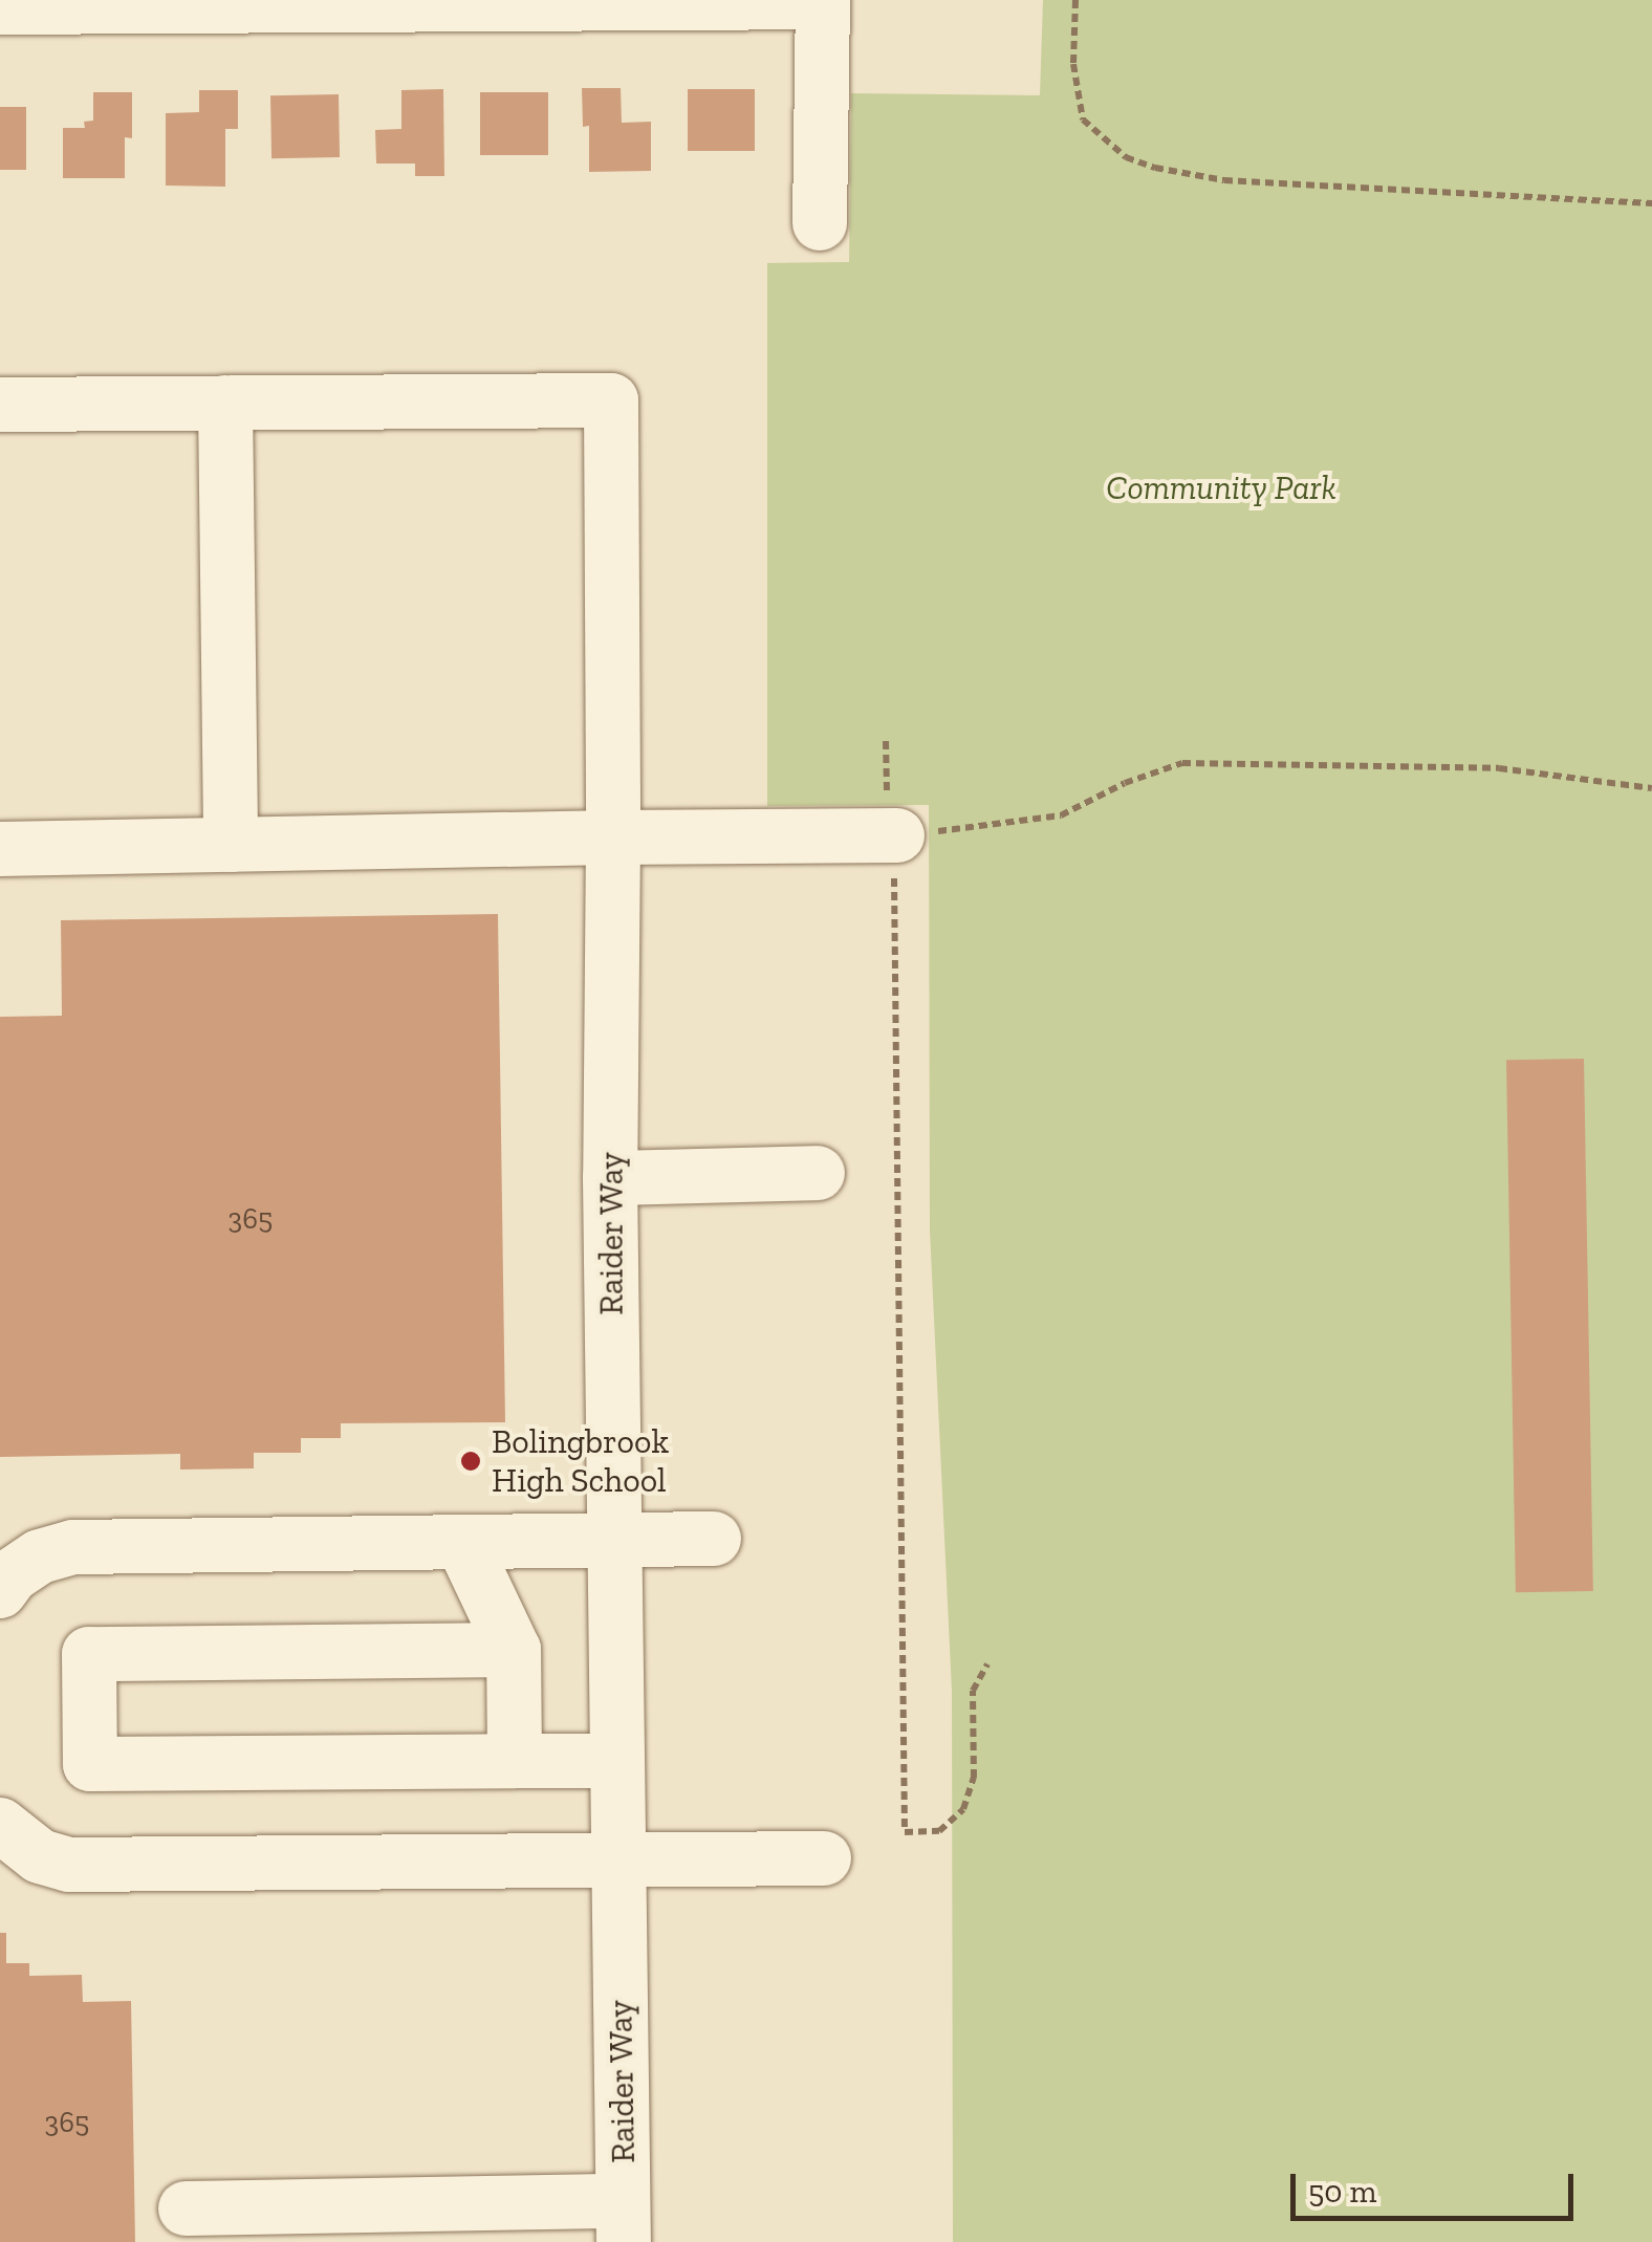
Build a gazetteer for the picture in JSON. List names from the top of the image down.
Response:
{
  "streets": {
    "street": ["Raider Way"]
  },
  "parks": ["Community Park"],
  "places": ["Bolingbrook High School"],
  "house_numbers": ["365", "365"],
  "scale_bar": "50 m"
}
